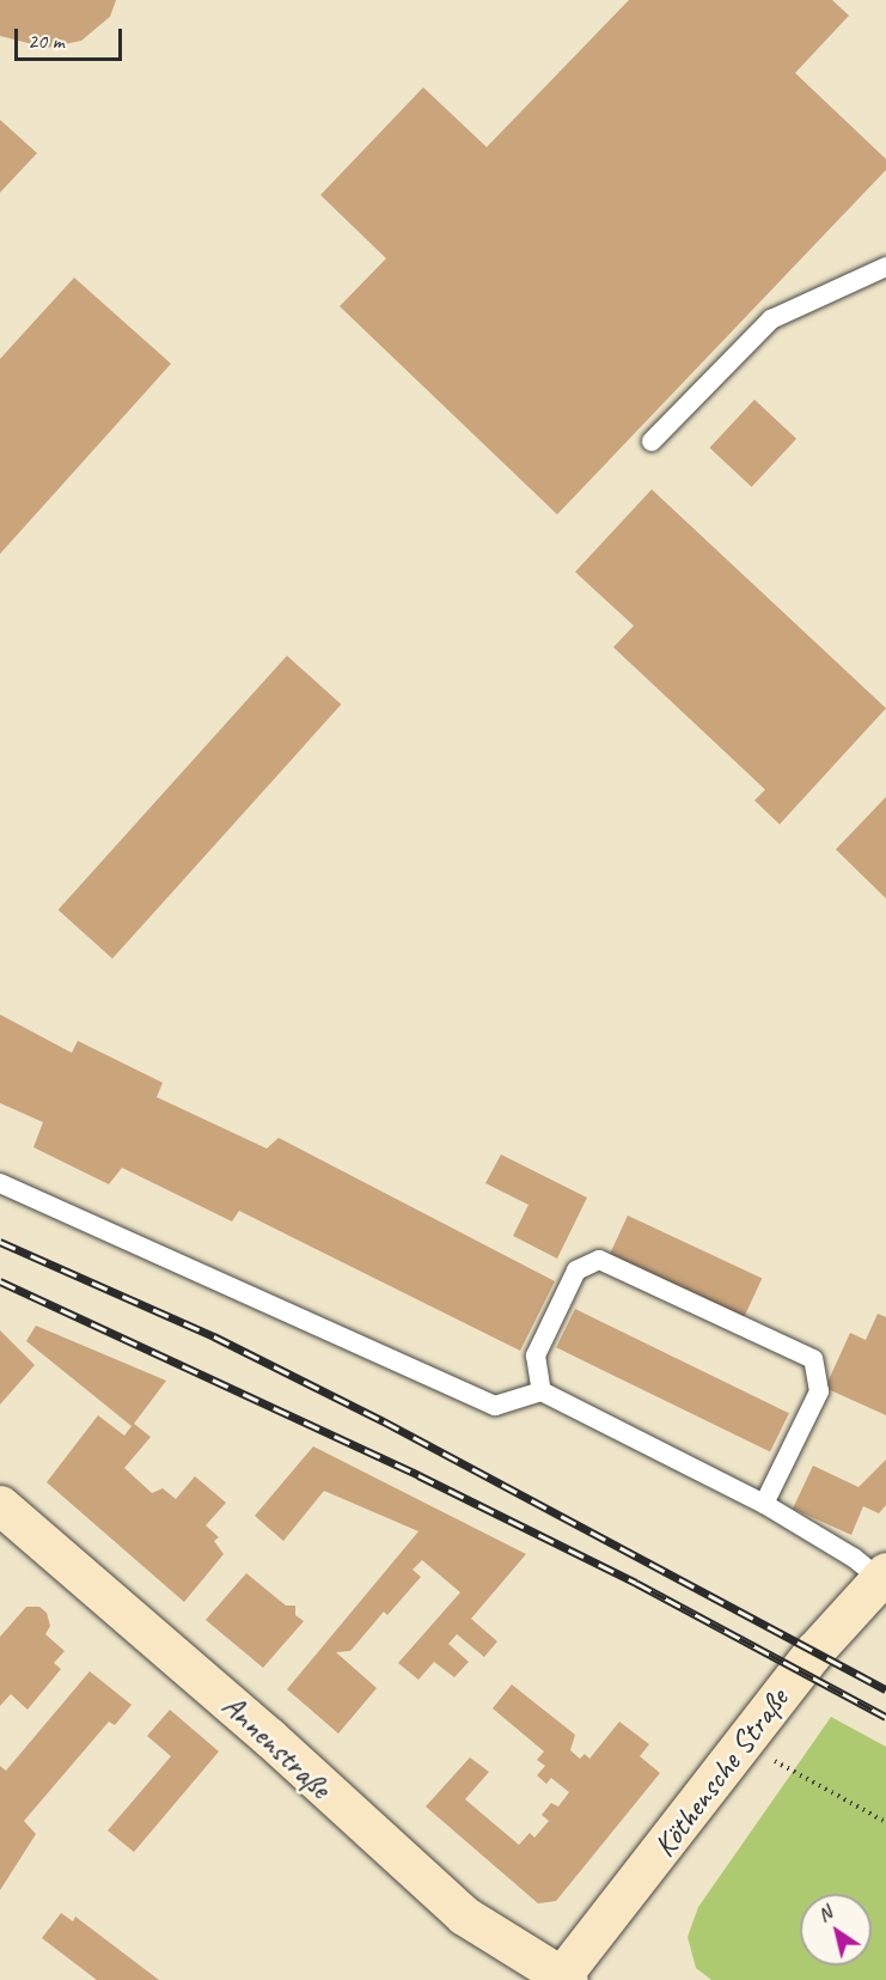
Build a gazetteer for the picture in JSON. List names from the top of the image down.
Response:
{
  "streets": {
    "main road": ["Annenstraße", "Köthensche Straße"]
  },
  "crossings": [
    ["Annenstraße", "Köthensche Straße"]
  ],
  "scale_bar": "20 m",
  "north": "top left"
}
